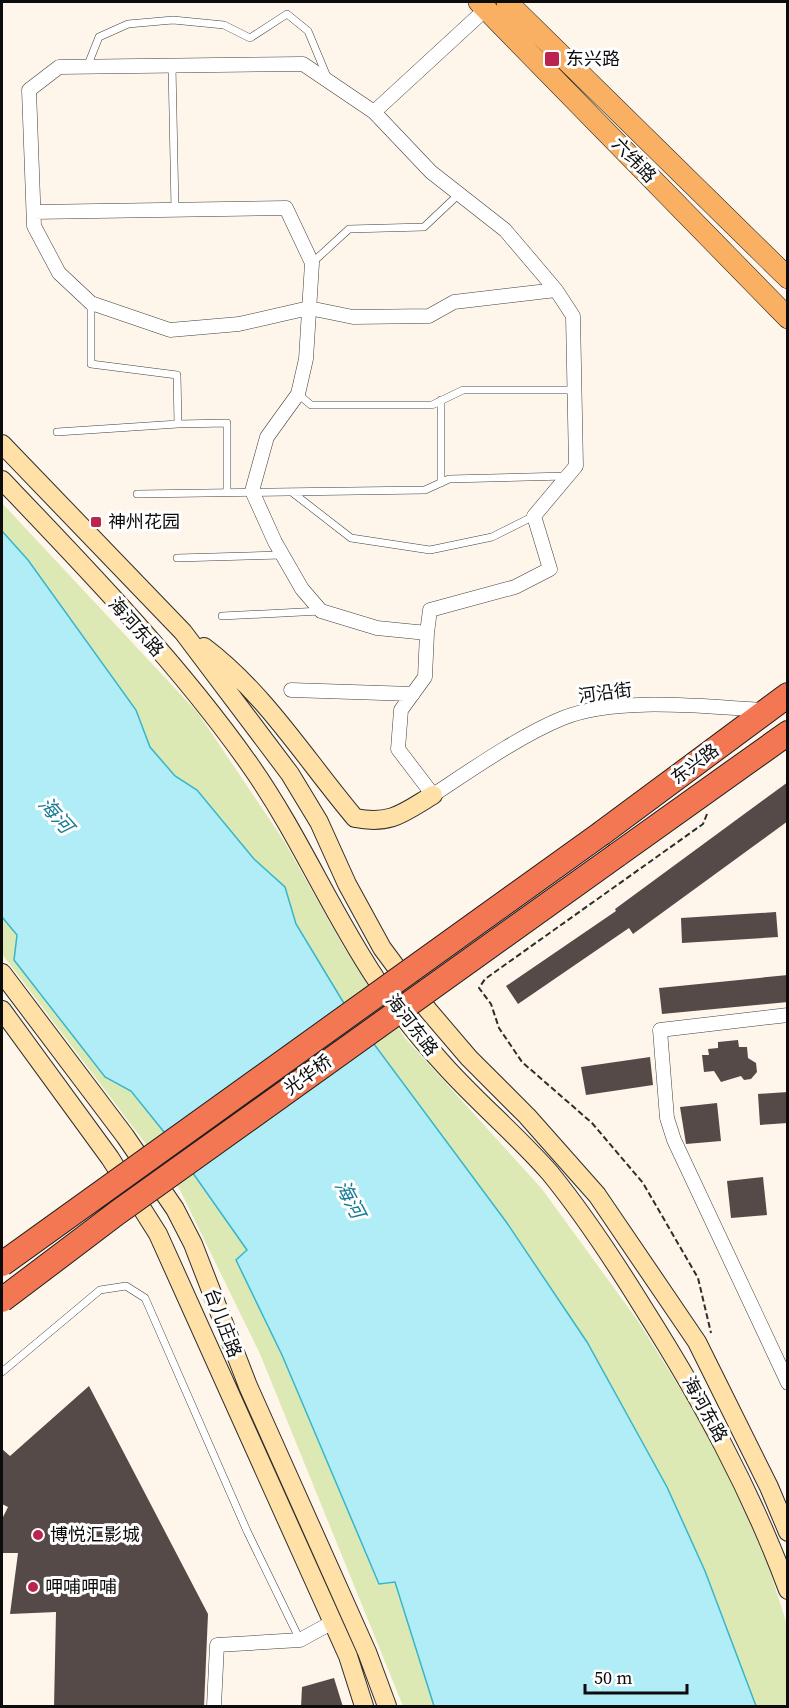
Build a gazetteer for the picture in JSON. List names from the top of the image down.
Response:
{
  "streets": {
    "highway": ["东兴路", "光华桥"],
    "main road": ["六纬路", "海河东路", "台儿庄路"],
    "street": ["河沿街"]
  },
  "crossings": [
    ["河沿街", "东兴路"],
    ["东兴路", "光华桥"]
  ],
  "water": ["海河"],
  "places": {
    "transit": ["东兴路", "神州花园"],
    "other": ["博悦汇影城", "呷哺呷哺"]
  },
  "scale_bar": "50 m"
}
